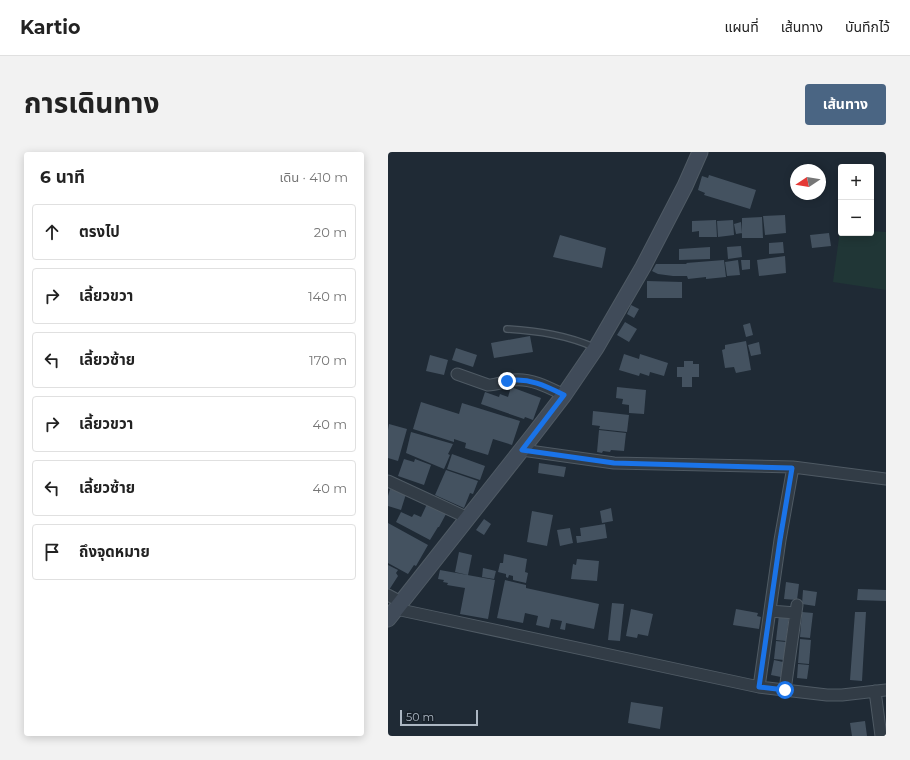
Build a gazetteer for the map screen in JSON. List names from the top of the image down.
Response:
{
  "scale_bar": "50 m",
  "north": "left",
  "page": {
    "header": "Kartio",
    "nav": ["แผนที่", "เส้นทาง", "บันทึกไว้"],
    "title": "การเดินทาง",
    "buttons": "เส้นทาง",
    "heading": ["6 นาที", "เดิน · 410 m"],
    "map_buttons": ["+", "−"],
    "list": [
      ["ตรงไป", "20 m"],
      ["เลี้ยวขวา", "140 m"],
      ["เลี้ยวซ้าย", "170 m"],
      ["เลี้ยวขวา", "40 m"],
      ["เลี้ยวซ้าย", "40 m"],
      "ถึงจุดหมาย"
    ],
    "scale": "50 m"
  }
}
